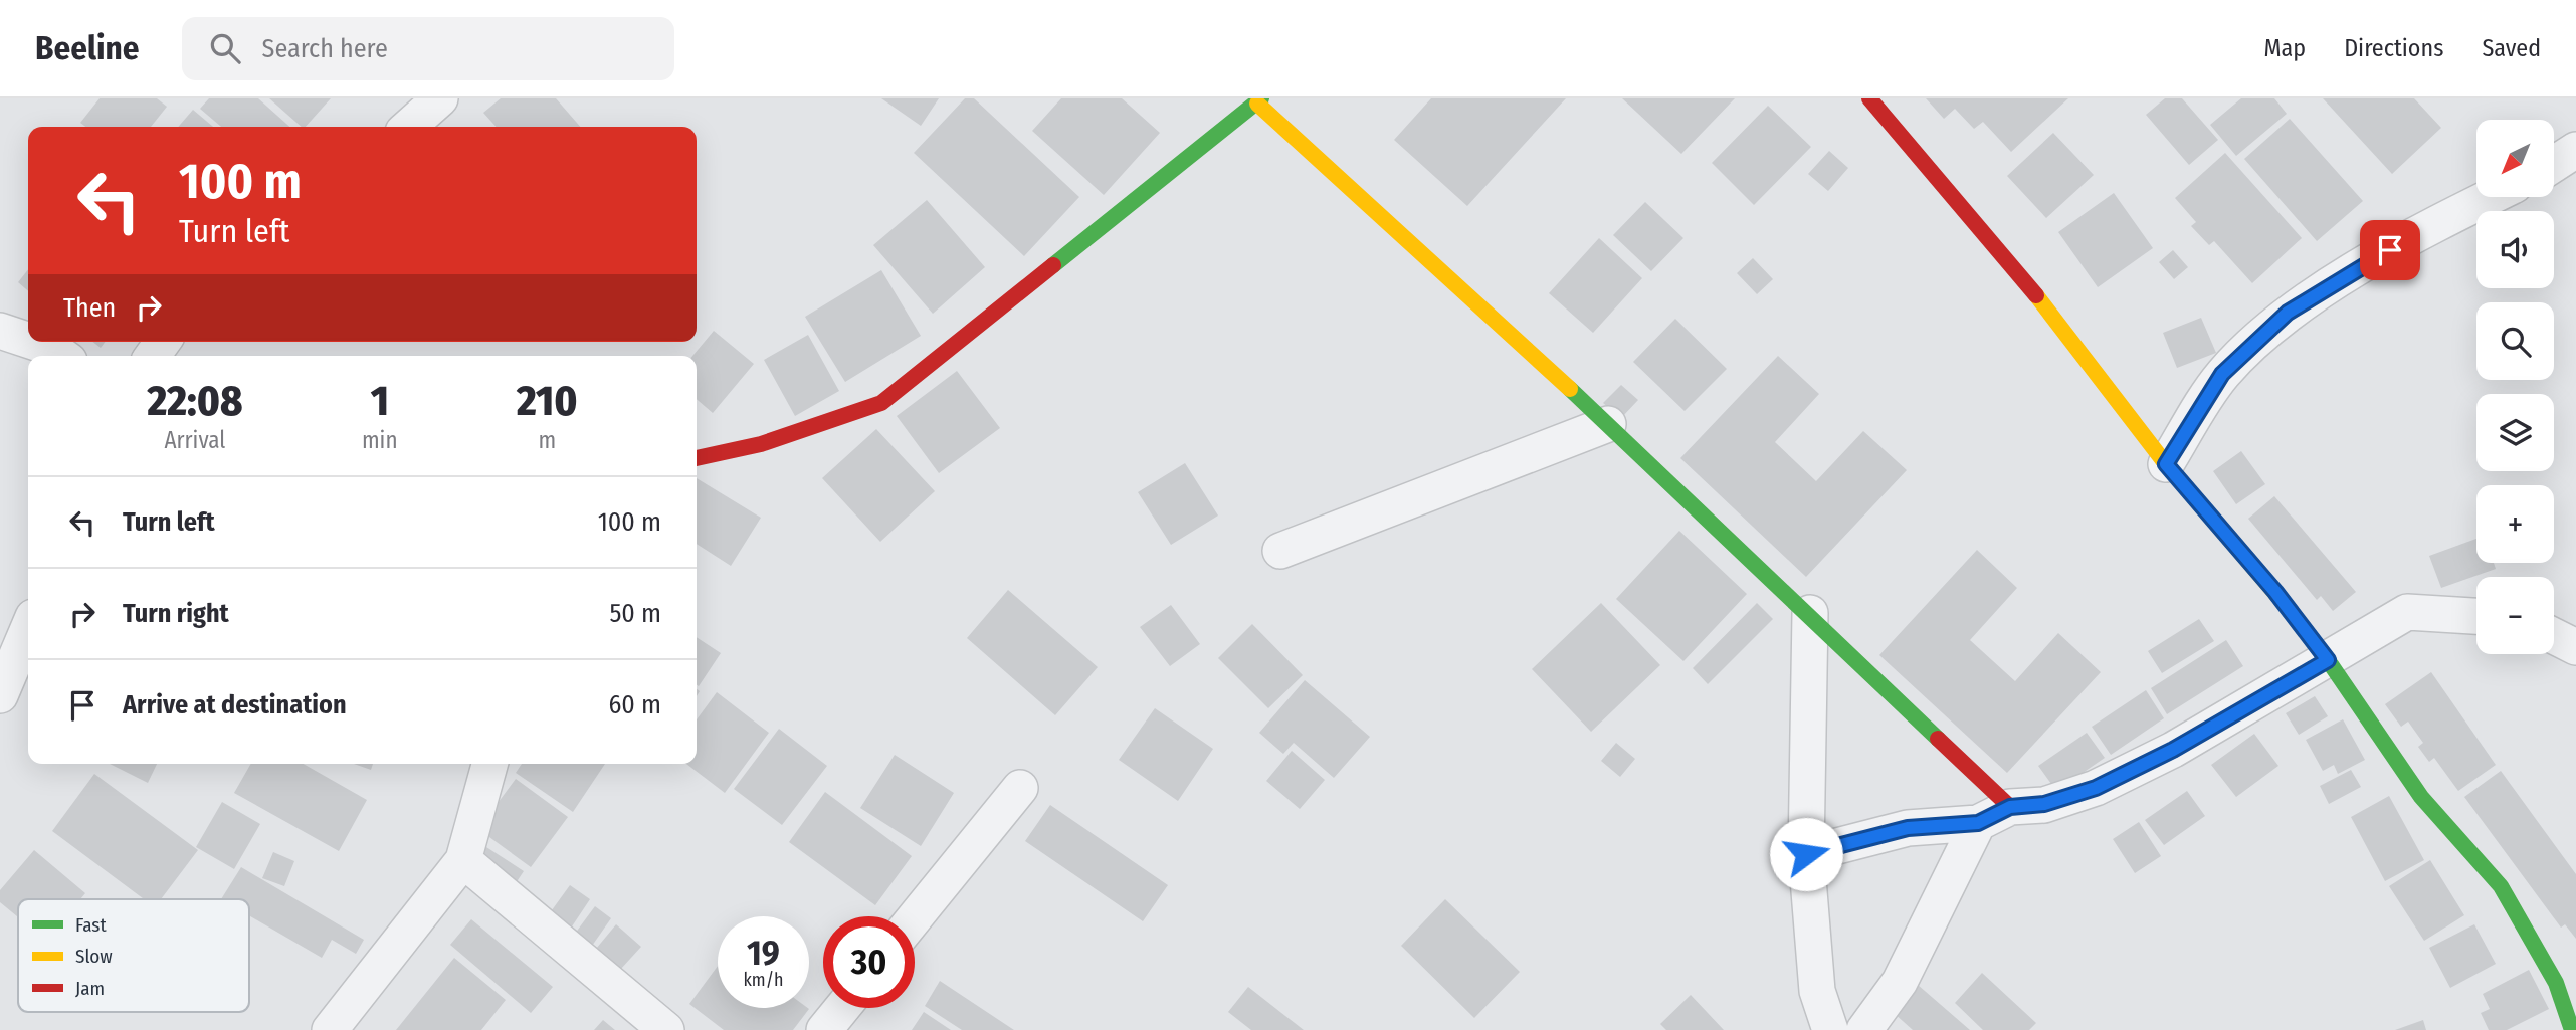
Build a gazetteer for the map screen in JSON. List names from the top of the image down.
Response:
{
  "legend": ["Fast", "Slow", "Jam"],
  "north": "bottom left",
  "page": {
    "header": "Beeline",
    "search": "Search here",
    "nav": ["Map", "Directions", "Saved"],
    "map_buttons": ["+", "−"],
    "turn": ["100 m", "Turn left"],
    "then": "Then",
    "eta": [
      "22:08",
      "Arrival",
      "1",
      "min",
      "210",
      "m"
    ],
    "list": [
      {
        "name": "Turn left",
        "value": "100 m"
      },
      {
        "name": "Turn right",
        "value": "50 m"
      },
      {
        "name": "Arrive at destination",
        "value": "60 m"
      }
    ],
    "speed": "19 km/h",
    "limit": "30"
  }
}
